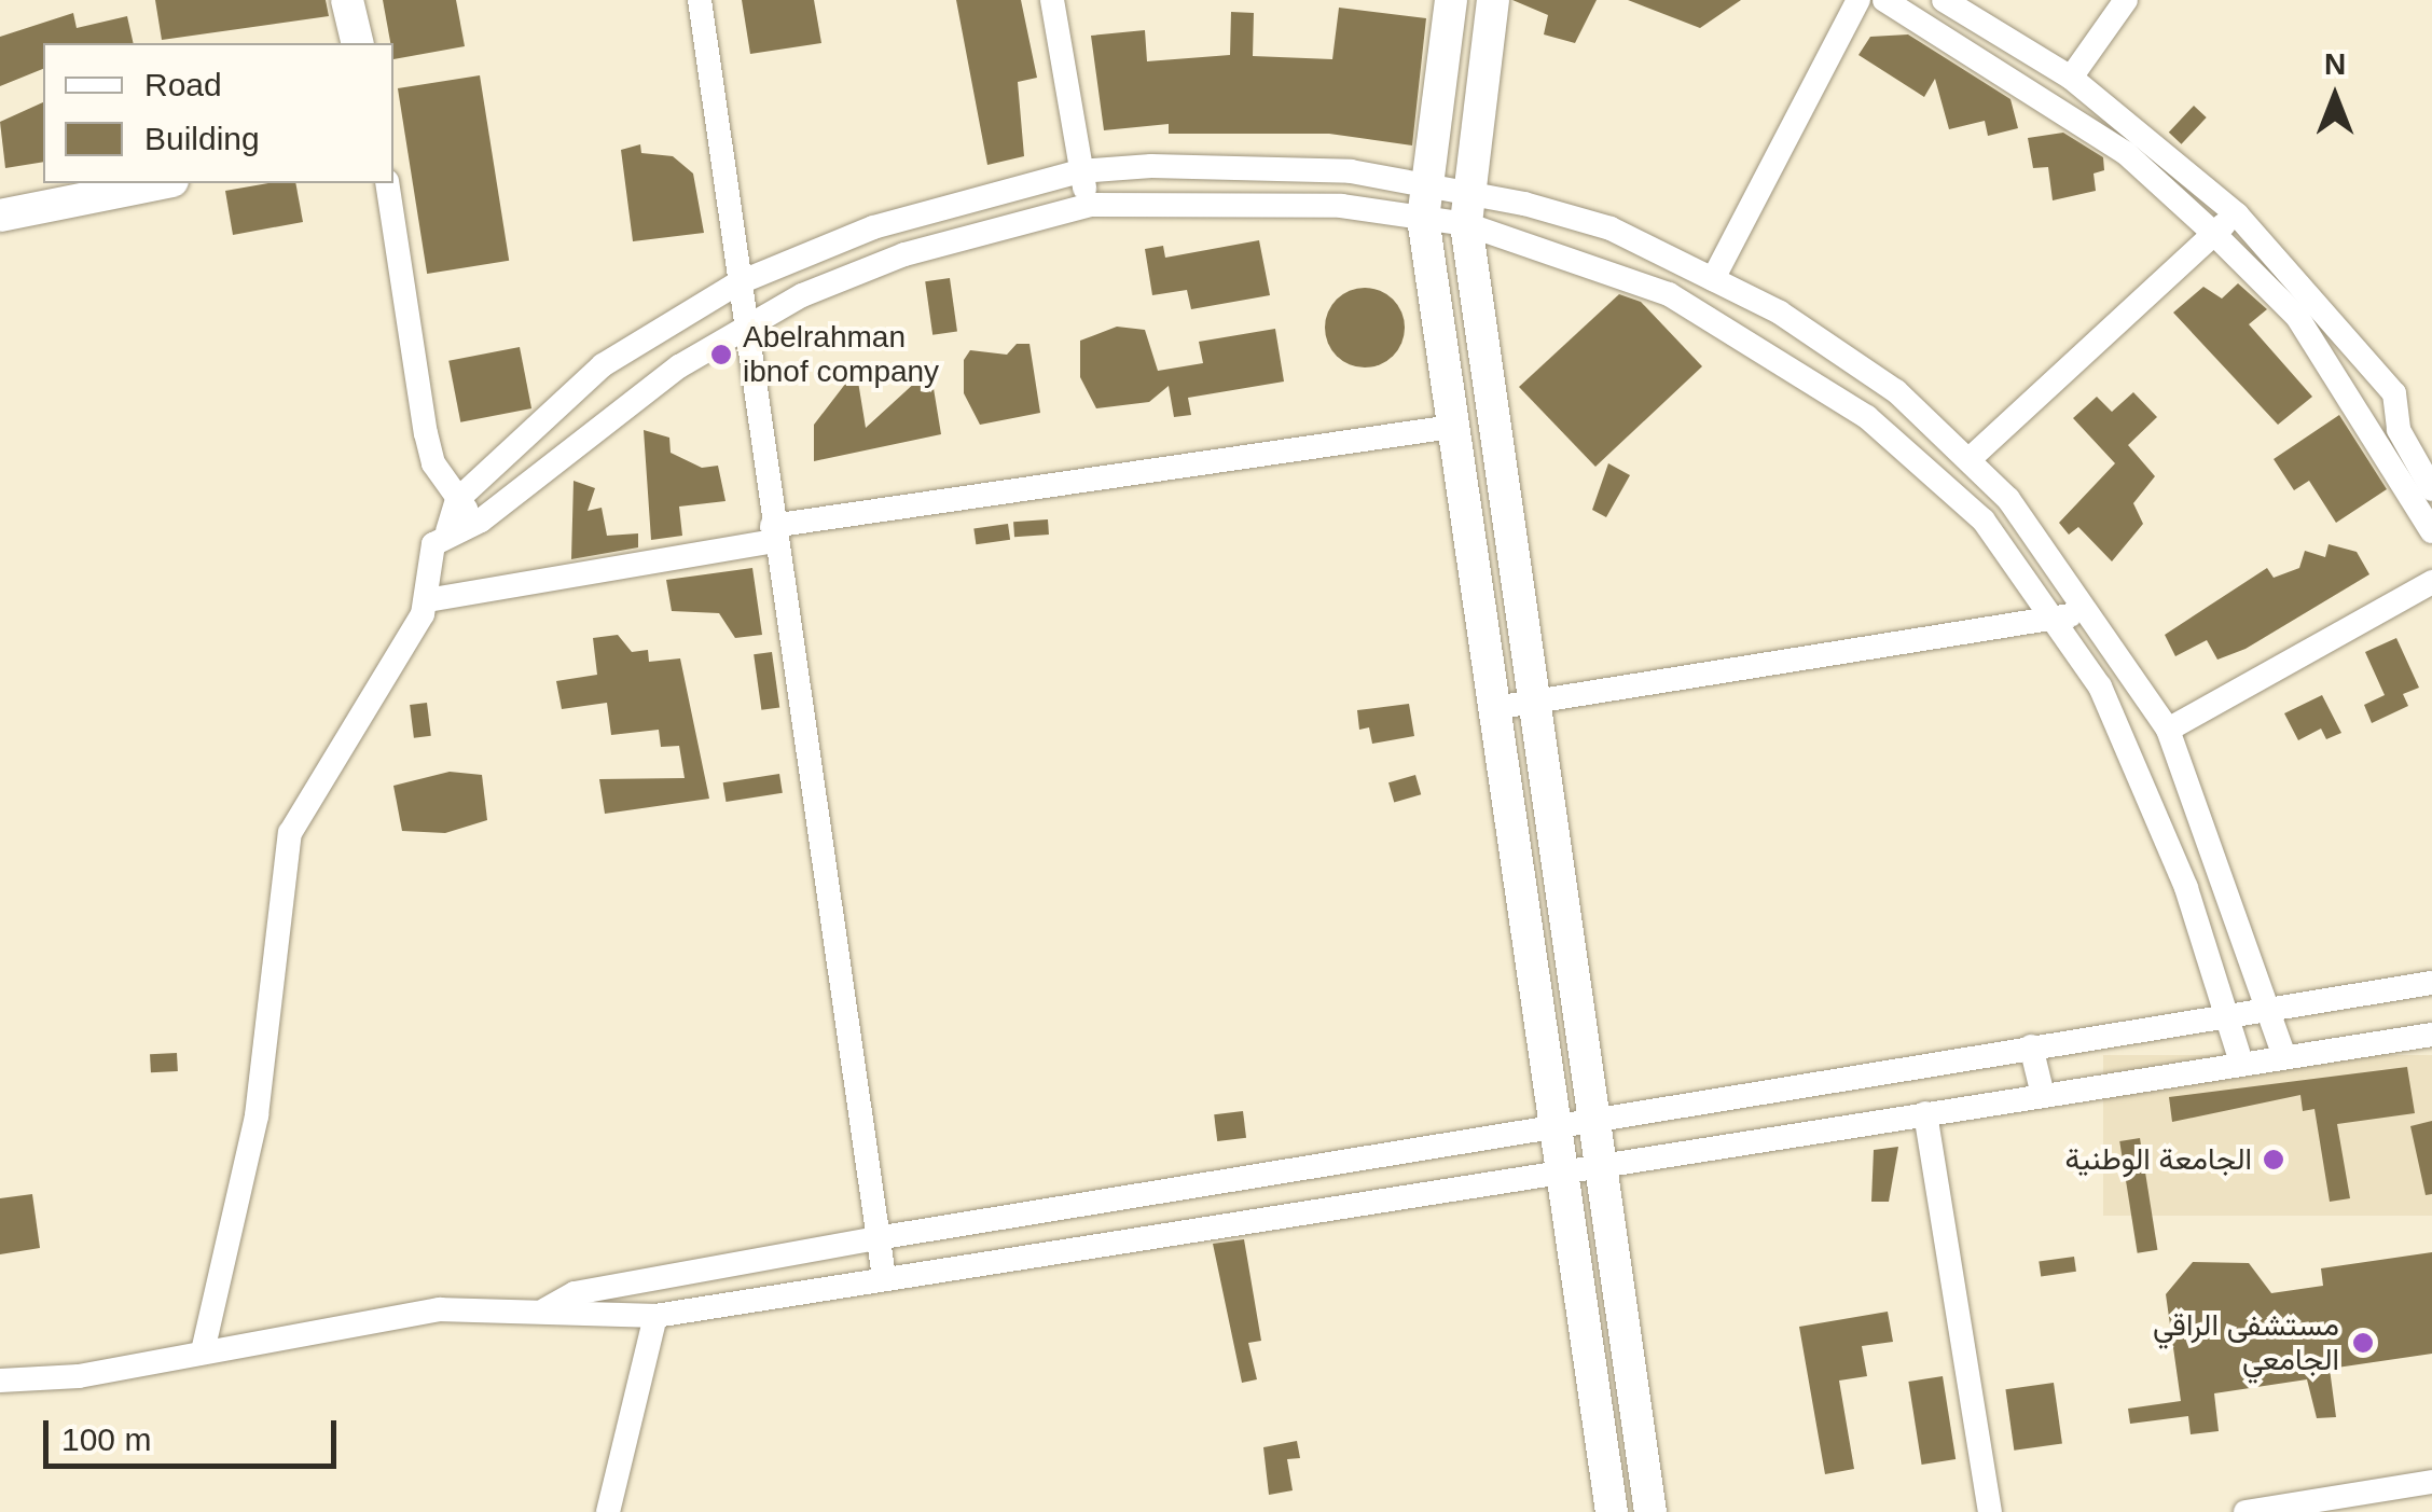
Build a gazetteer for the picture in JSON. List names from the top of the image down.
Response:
{
  "places": ["Abelrahman ibnof company", "الجامعة الوطنية", "مستشفى الراقي الجامعي"],
  "legend": ["Road", "Building"],
  "scale_bar": "100 m",
  "north": "top"
}
